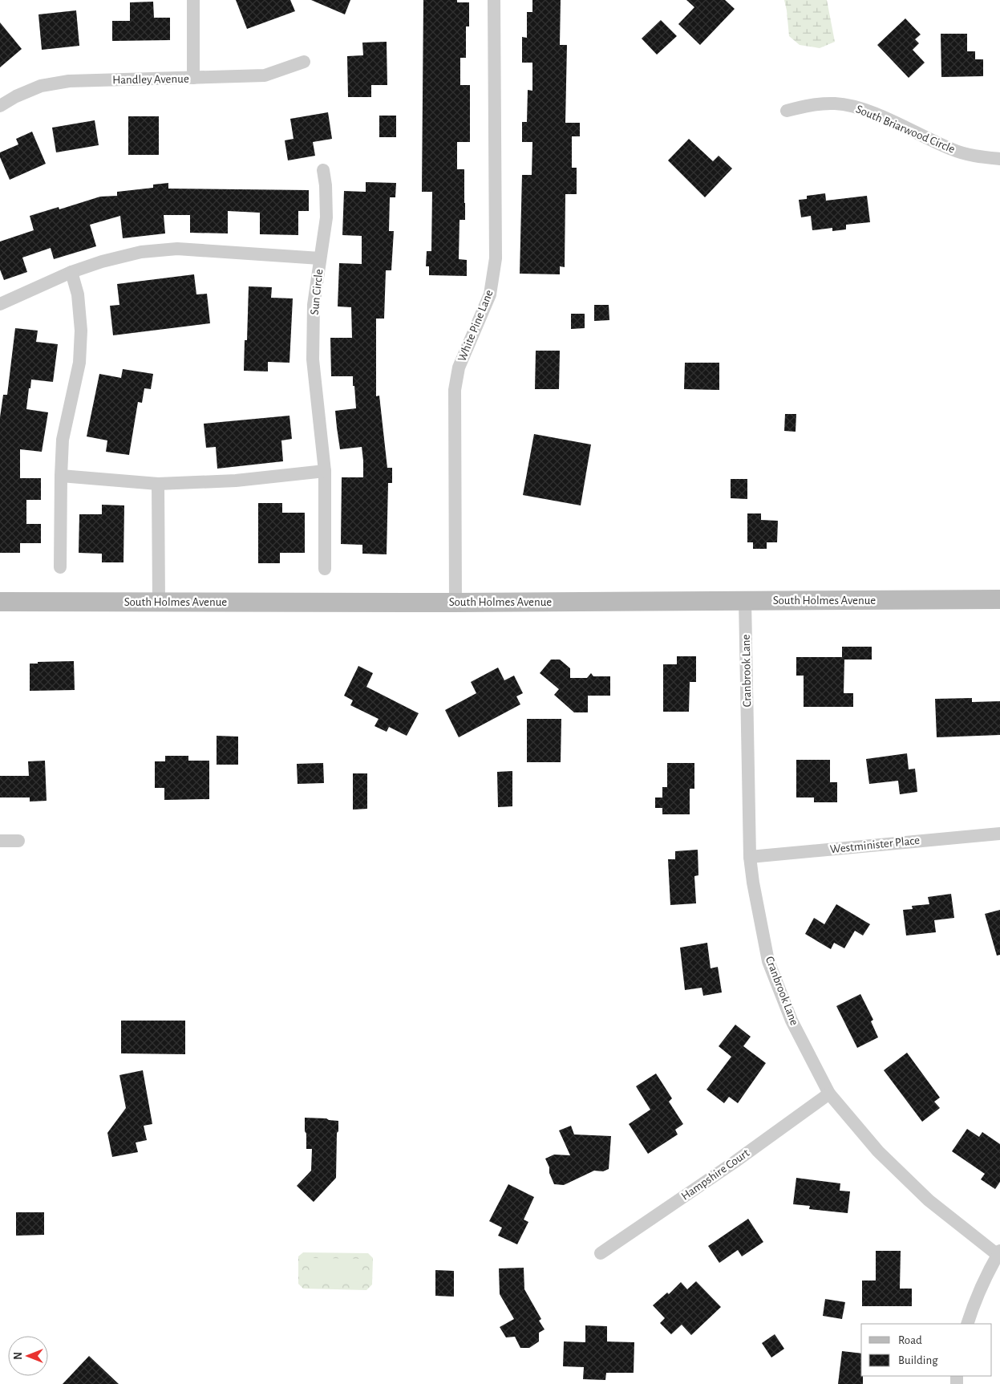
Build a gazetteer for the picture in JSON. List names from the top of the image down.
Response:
{
  "streets": {
    "street": [
      "Handley Avenue",
      "South Briarwood Circle",
      "Sun Circle",
      "White Pine Lane",
      "South Holmes Avenue",
      "Cranbrook Lane",
      "Westminister Place",
      "Hampshire Court"
    ]
  },
  "crossings": [
    ["White Pine Lane", "South Holmes Avenue"],
    ["South Holmes Avenue", "Cranbrook Lane"],
    ["Cranbrook Lane", "Westminister Place"],
    ["Cranbrook Lane", "Hampshire Court"]
  ],
  "legend": ["Road", "Building"],
  "north": "left"
}
